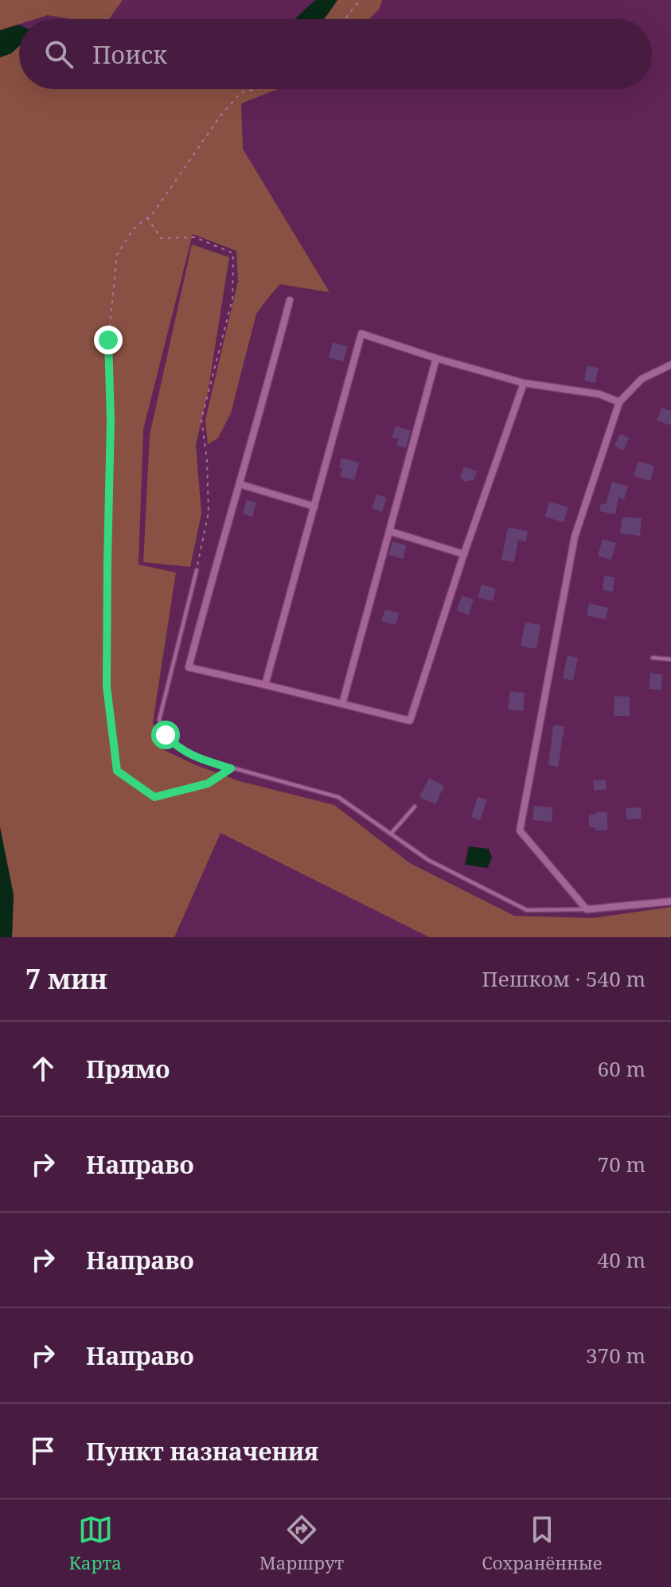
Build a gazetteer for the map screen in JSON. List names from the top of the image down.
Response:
{
  "page": {
    "search": "Поиск",
    "heading": ["7 мин", "Пешком · 540 m"],
    "list": [
      ["Прямо", "60 m"],
      ["Направо", "70 m"],
      ["Направо", "40 m"],
      ["Направо", "370 m"],
      "Пункт назначения"
    ],
    "nav": ["Карта", "Маршрут", "Сохранённые"]
  }
}
